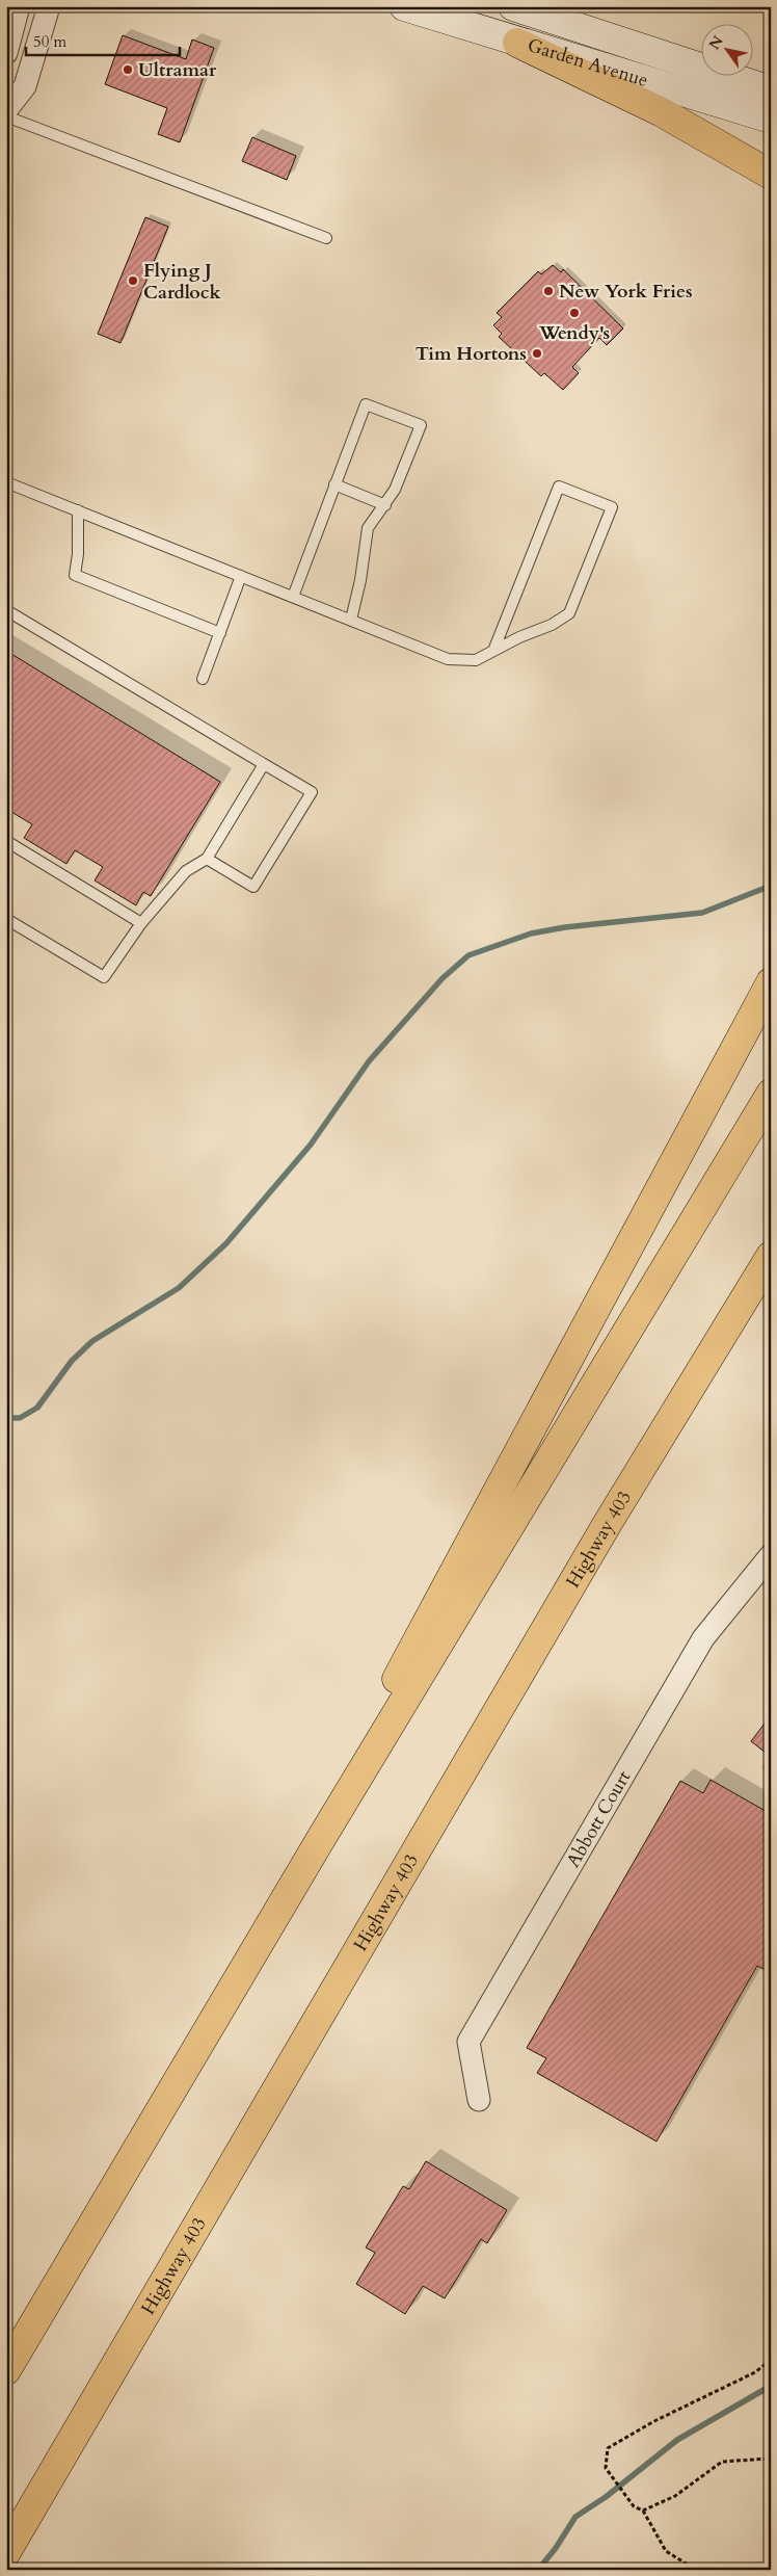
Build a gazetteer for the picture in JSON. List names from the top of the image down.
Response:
{
  "streets": {
    "highway": ["Highway 403"],
    "main road": ["Garden Avenue"],
    "street": ["Abbott Court"]
  },
  "places": [
    "Ultramar",
    "Flying J Cardlock",
    "New York Fries",
    "Wendy's",
    "Tim Hortons"
  ],
  "scale_bar": "50 m",
  "north": "top left"
}
